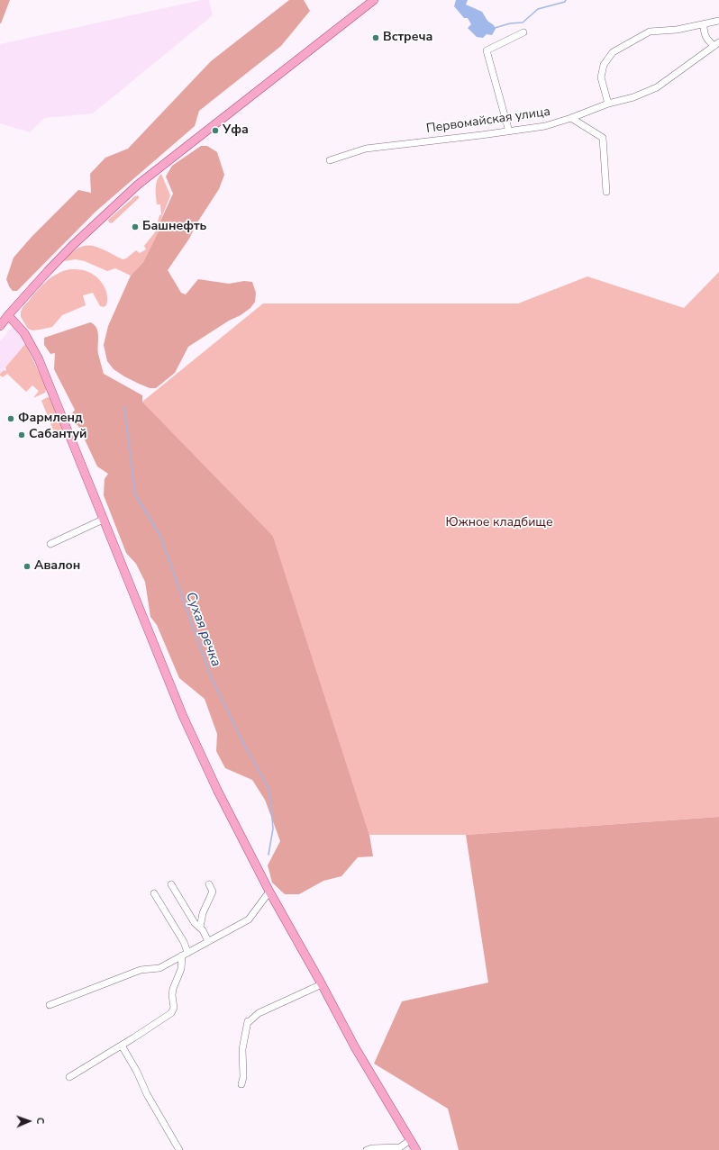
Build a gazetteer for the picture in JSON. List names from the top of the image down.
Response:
{
  "streets": {
    "street": ["Первомайская улица"]
  },
  "water": ["Сухая речка"],
  "parks": ["Южное кладбище"],
  "places": [
    "Встреча",
    "Уфа",
    "Башнефть",
    "Фармленд",
    "Сабантуй",
    "Авалон"
  ],
  "north": "right"
}
